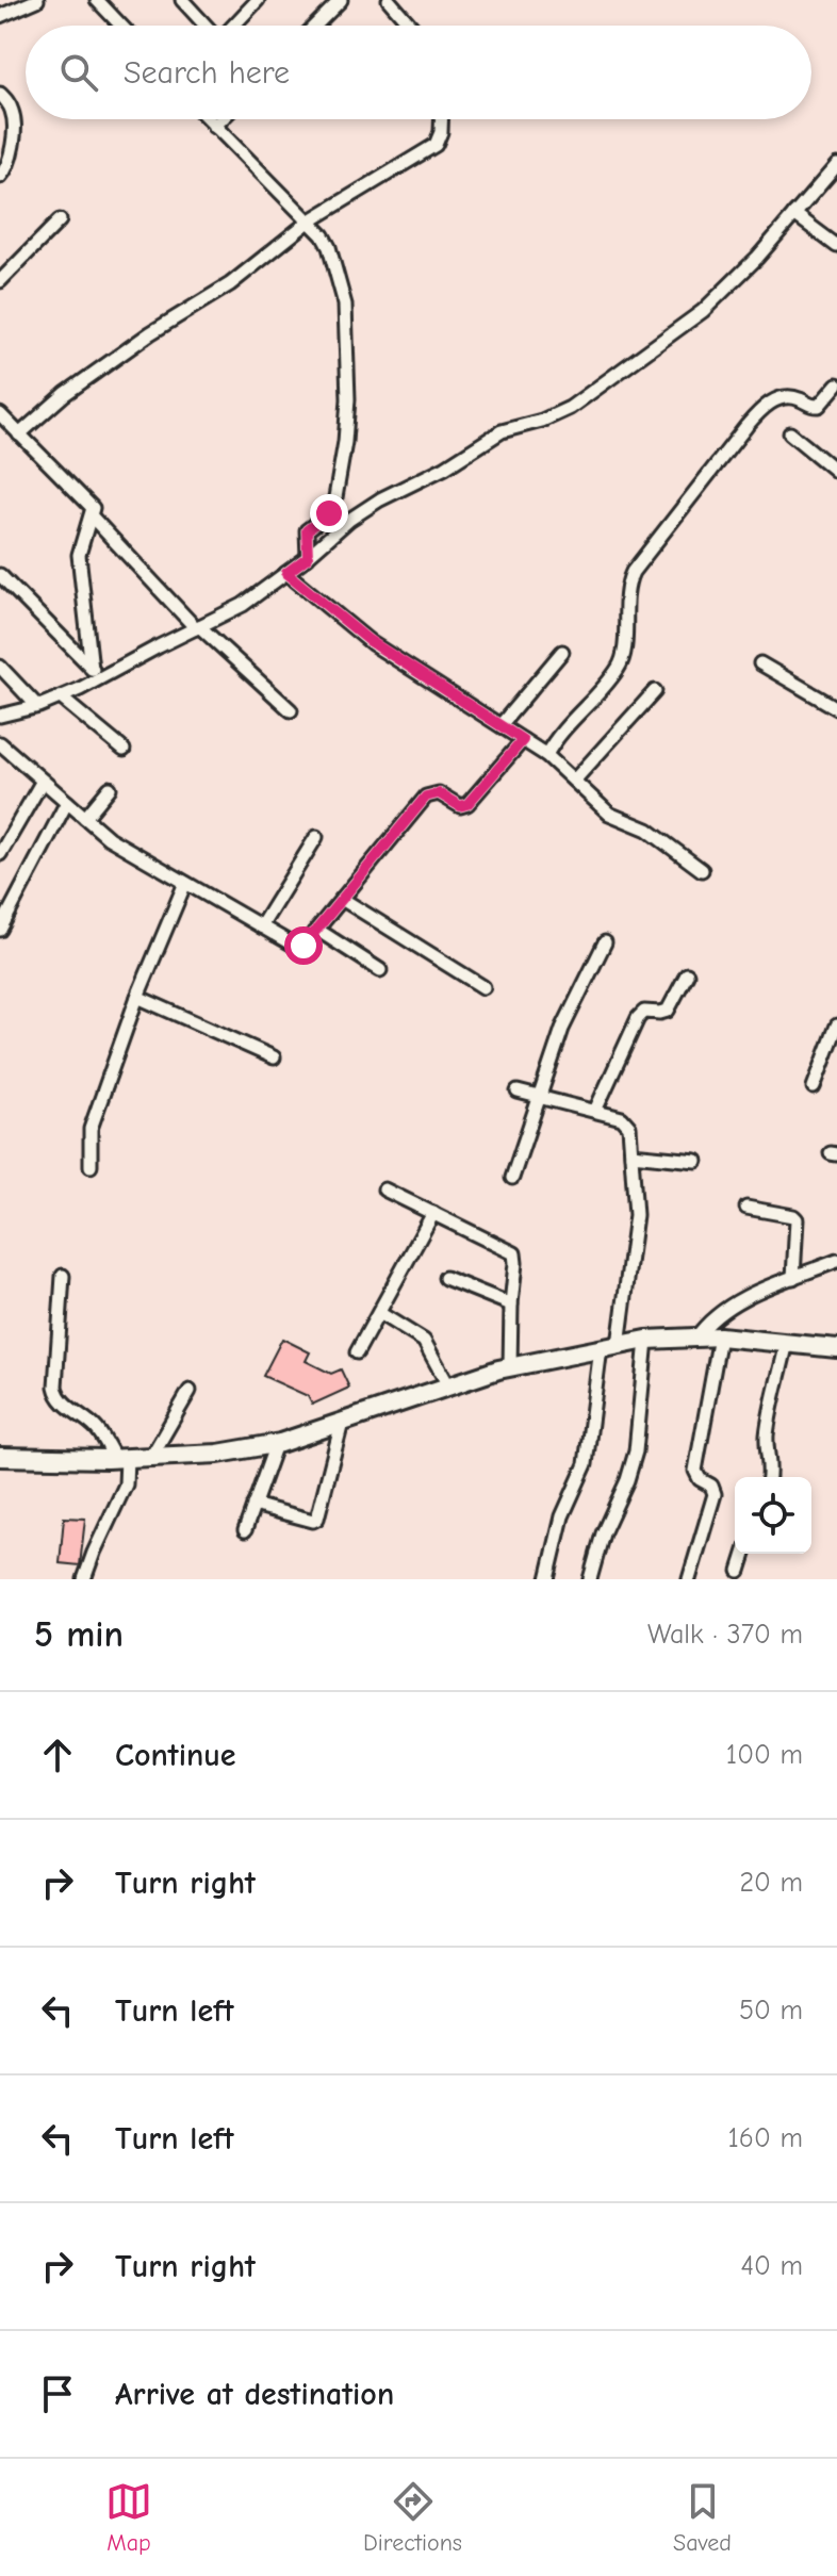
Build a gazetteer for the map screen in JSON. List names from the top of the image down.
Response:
{
  "page": {
    "search": "Search here",
    "heading": ["5 min", "Walk · 370 m"],
    "list": [
      ["Continue", "100 m"],
      ["Turn right", "20 m"],
      ["Turn left", "50 m"],
      ["Turn left", "160 m"],
      ["Turn right", "40 m"],
      "Arrive at destination"
    ],
    "nav": ["Map", "Directions", "Saved"]
  }
}
